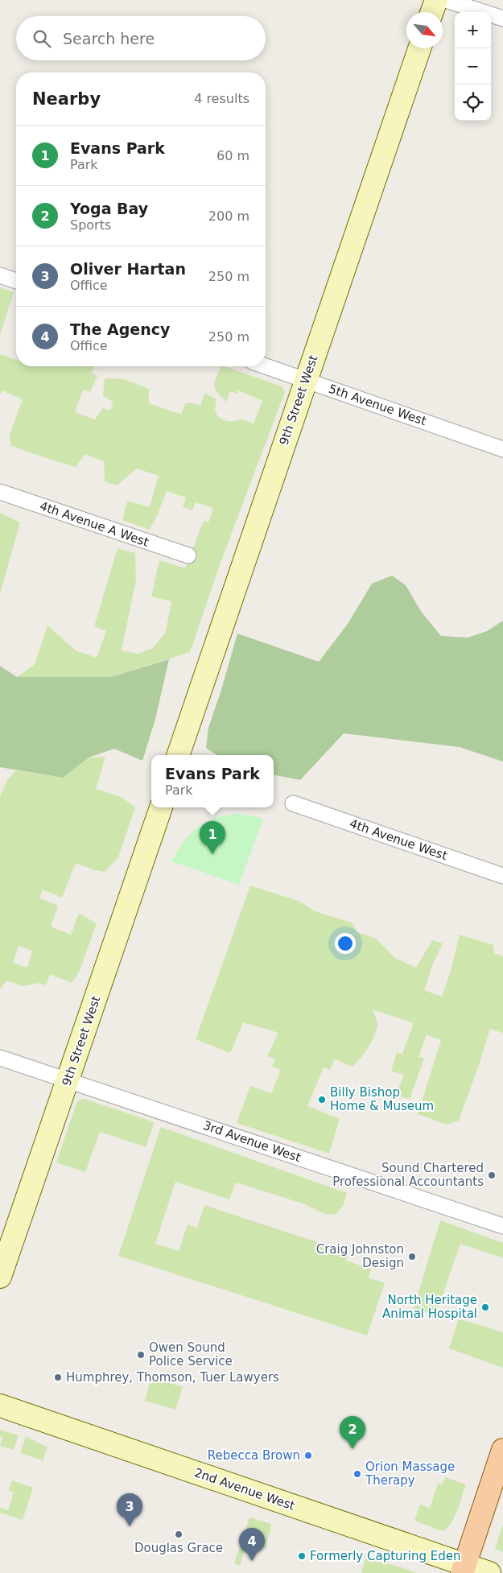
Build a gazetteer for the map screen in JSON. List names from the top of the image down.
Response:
{
  "streets": {
    "street": [
      "9th Street West",
      "5th Avenue West",
      "4th Avenue A West",
      "4th Avenue West",
      "3rd Avenue West",
      "2nd Avenue West"
    ]
  },
  "crossings": [
    ["9th Street West", "5th Avenue West"],
    ["9th Street West", "3rd Avenue West"]
  ],
  "places": [
    "Billy Bishop Home & Museum",
    "Sound Chartered Professional Accountants",
    "Craig Johnston Design",
    "North Heritage Animal Hospital",
    "Owen Sound Police Service",
    "Humphrey, Thomson, Tuer Lawyers",
    "Rebecca Brown",
    "Orion Massage Therapy",
    "Douglas Grace",
    "Formerly Capturing Eden"
  ],
  "north": "bottom right",
  "page": {
    "map_buttons": ["+", "−"],
    "search": "Search here",
    "heading": ["Nearby", "4 results"],
    "list": [
      {
        "mark": "1",
        "name": "Evans Park",
        "note": "Park",
        "value": "60 m"
      },
      {
        "mark": "2",
        "name": "Yoga Bay",
        "note": "Sports",
        "value": "200 m"
      },
      {
        "mark": "3",
        "name": "Oliver Hartan",
        "note": "Office",
        "value": "250 m"
      },
      {
        "mark": "4",
        "name": "The Agency",
        "note": "Office",
        "value": "250 m"
      }
    ],
    "popup": ["Evans Park", "Park"],
    "pins": [
      "1",
      "2",
      "3",
      "4"
    ]
  }
}
